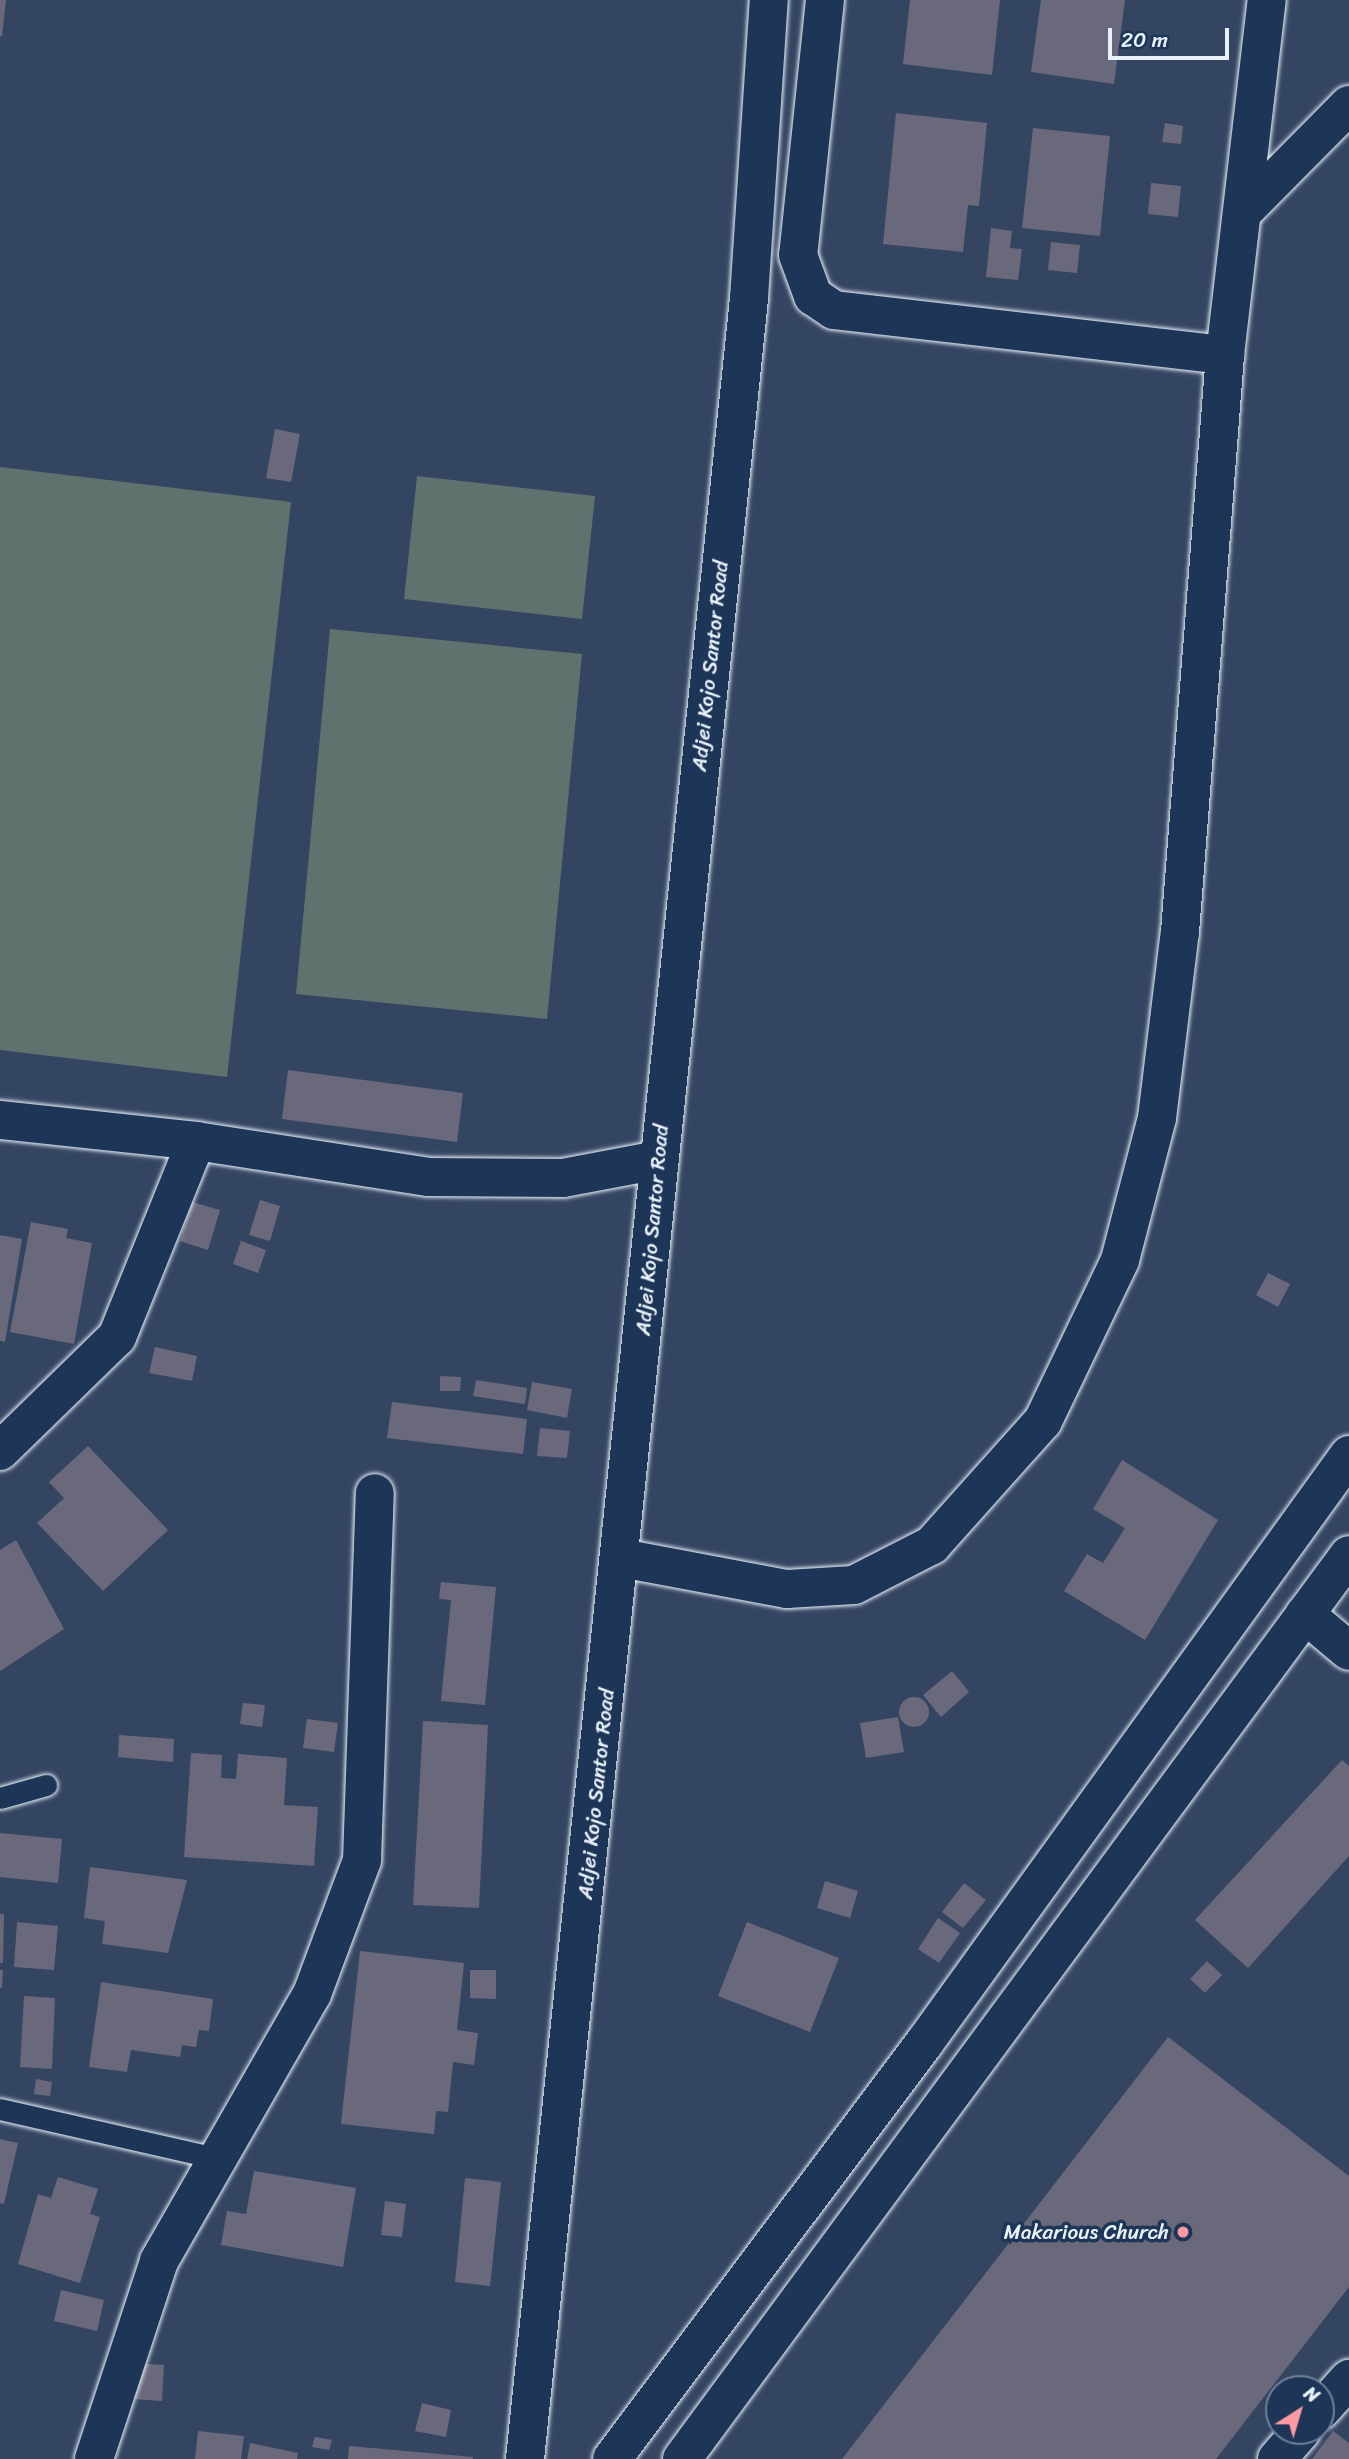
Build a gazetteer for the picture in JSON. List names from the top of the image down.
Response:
{
  "streets": {
    "street": ["Adjei Kojo Santor Road"]
  },
  "places": ["Makarious Church"],
  "scale_bar": "20 m",
  "north": "top right"
}
